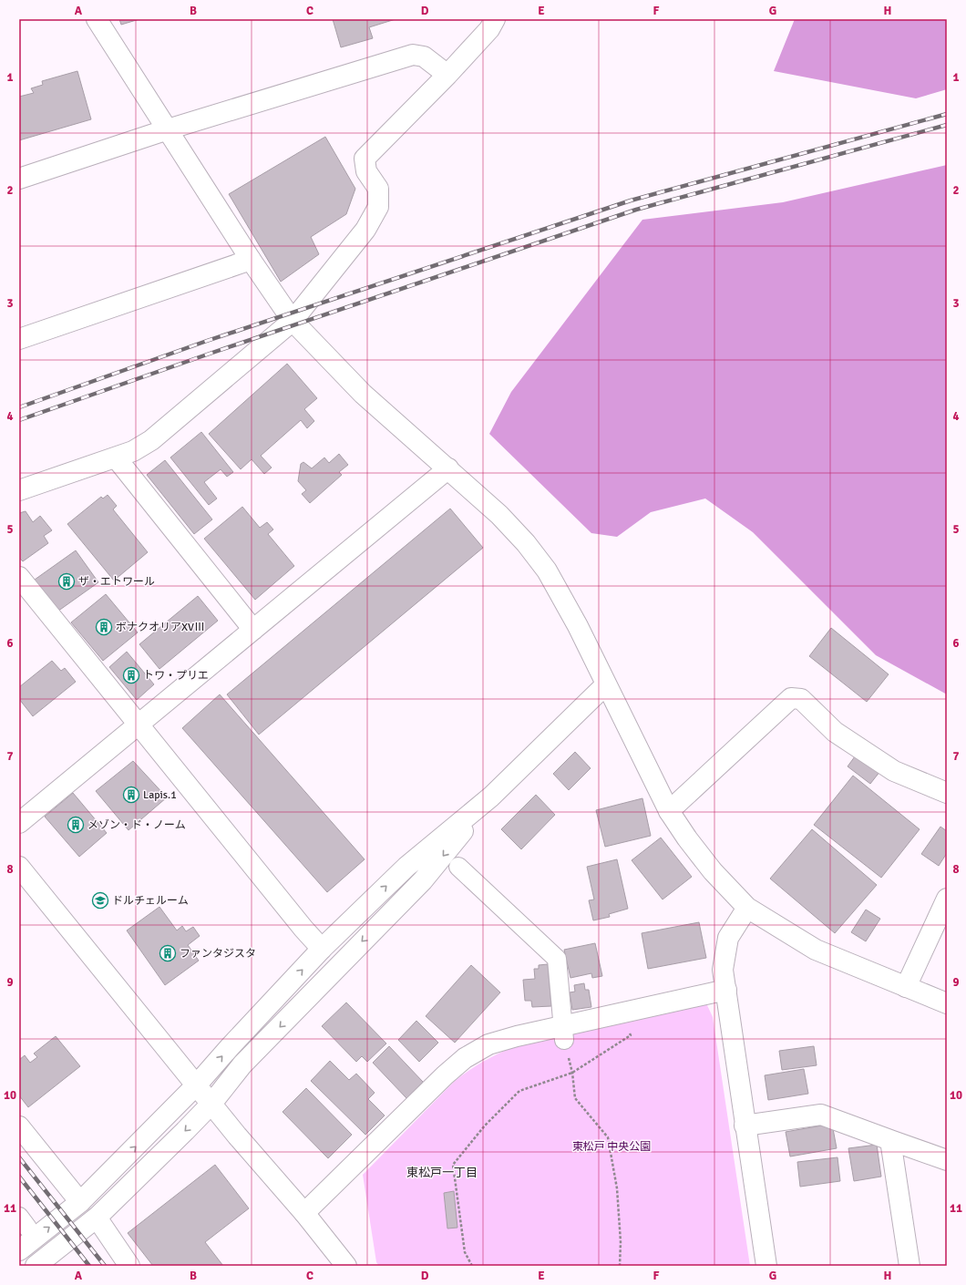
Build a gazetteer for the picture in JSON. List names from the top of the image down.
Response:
{
  "districts": ["東松戸一丁目"],
  "parks": ["東松戸 中央公園"],
  "places": {
    "building": [
      "ザ・エトワール",
      "ボナクオリアXVⅢ",
      "トワ・プリエ",
      "Lapis.1",
      "メゾン・ド・ノーム",
      "ファンタジスタ"
    ],
    "school or university": ["ドルチェルーム"]
  },
  "grid": {
    "columns": [
      "A",
      "B",
      "C",
      "D",
      "E",
      "F",
      "G",
      "H"
    ],
    "rows": [
      "1",
      "2",
      "3",
      "4",
      "5",
      "6",
      "7",
      "8",
      "9",
      "10",
      "11"
    ]
  }
}
